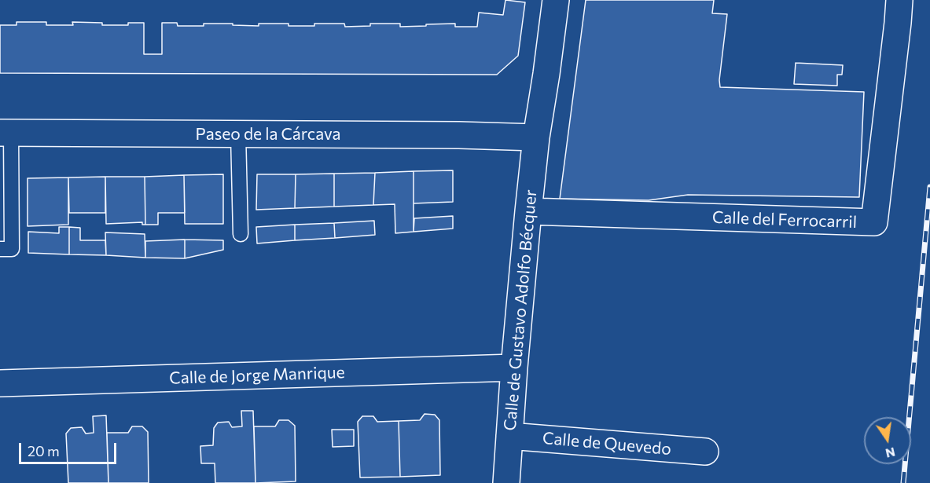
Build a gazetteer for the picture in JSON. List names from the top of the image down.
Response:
{
  "streets": {
    "street": [
      "Paseo de la Cárcava",
      "Calle del Ferrocarril",
      "Calle de Gustavo Adolfo Bécquer",
      "Calle de Jorge Manrique",
      "Calle de Quevedo"
    ]
  },
  "crossings": [
    ["Paseo de la Cárcava", "Calle de Gustavo Adolfo Bécquer"],
    ["Calle del Ferrocarril", "Calle de Gustavo Adolfo Bécquer"],
    ["Calle de Gustavo Adolfo Bécquer", "Calle de Jorge Manrique"],
    ["Calle de Gustavo Adolfo Bécquer", "Calle de Quevedo"]
  ],
  "scale_bar": "20 m",
  "north": "bottom"
}
